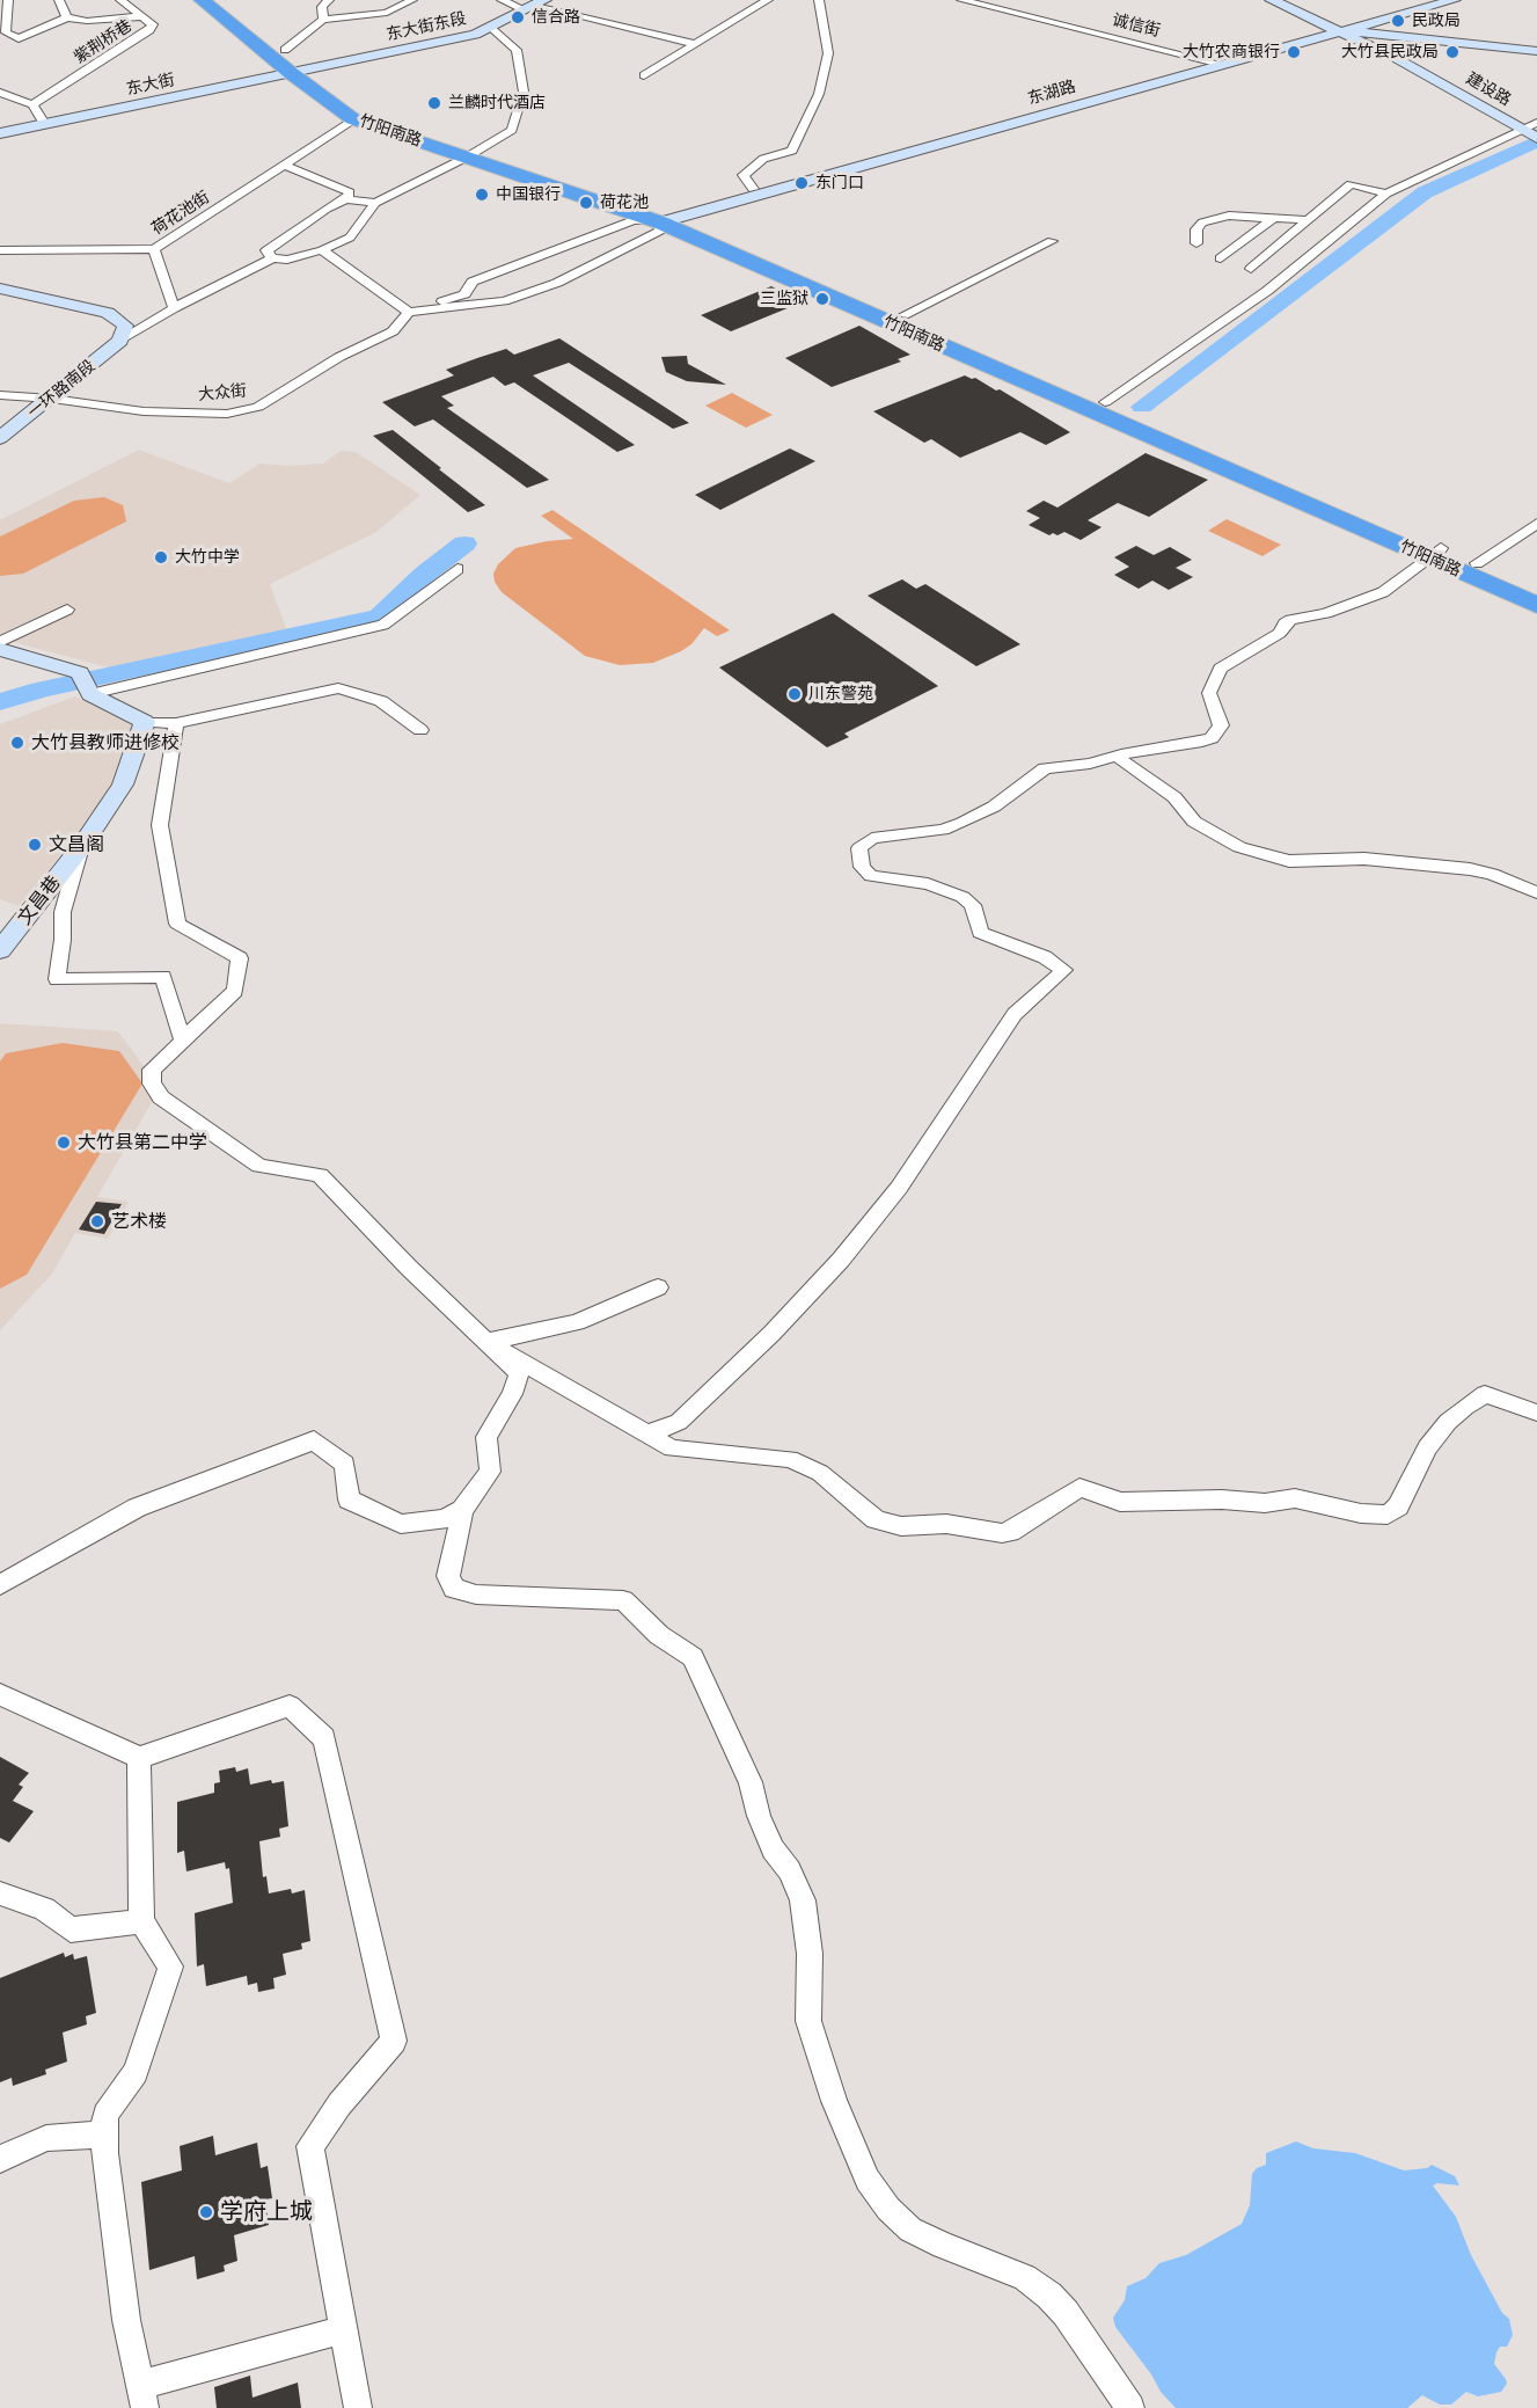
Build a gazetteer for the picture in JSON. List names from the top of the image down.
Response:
{
  "streets": {
    "highway": ["竹阳南路"],
    "street": [
      "诚信街",
      "东大街东段",
      "紫荆桥巷",
      "东大街",
      "建设路",
      "东湖路",
      "荷花池街",
      "一环路南段",
      "大众街",
      "文昌巷"
    ]
  },
  "crossings": [
    ["诚信街", "东湖路"],
    ["东大街东段", "东大街"],
    ["东大街东段", "竹阳南路"],
    ["东大街", "竹阳南路"],
    ["建设路", "东湖路"],
    ["东湖路", "竹阳南路"],
    ["竹阳南路", "荷花池街"],
    ["一环路南段", "大众街"]
  ],
  "places": [
    "信合路",
    "民政局",
    "大竹农商银行",
    "大竹县民政局",
    "兰麟时代酒店",
    "东门口",
    "中国银行",
    "荷花池",
    "三监狱",
    "大竹中学",
    "川东警苑",
    "大竹县教师进修校",
    "文昌阁",
    "大竹县第二中学",
    "艺术楼",
    "学府上城"
  ]
}
